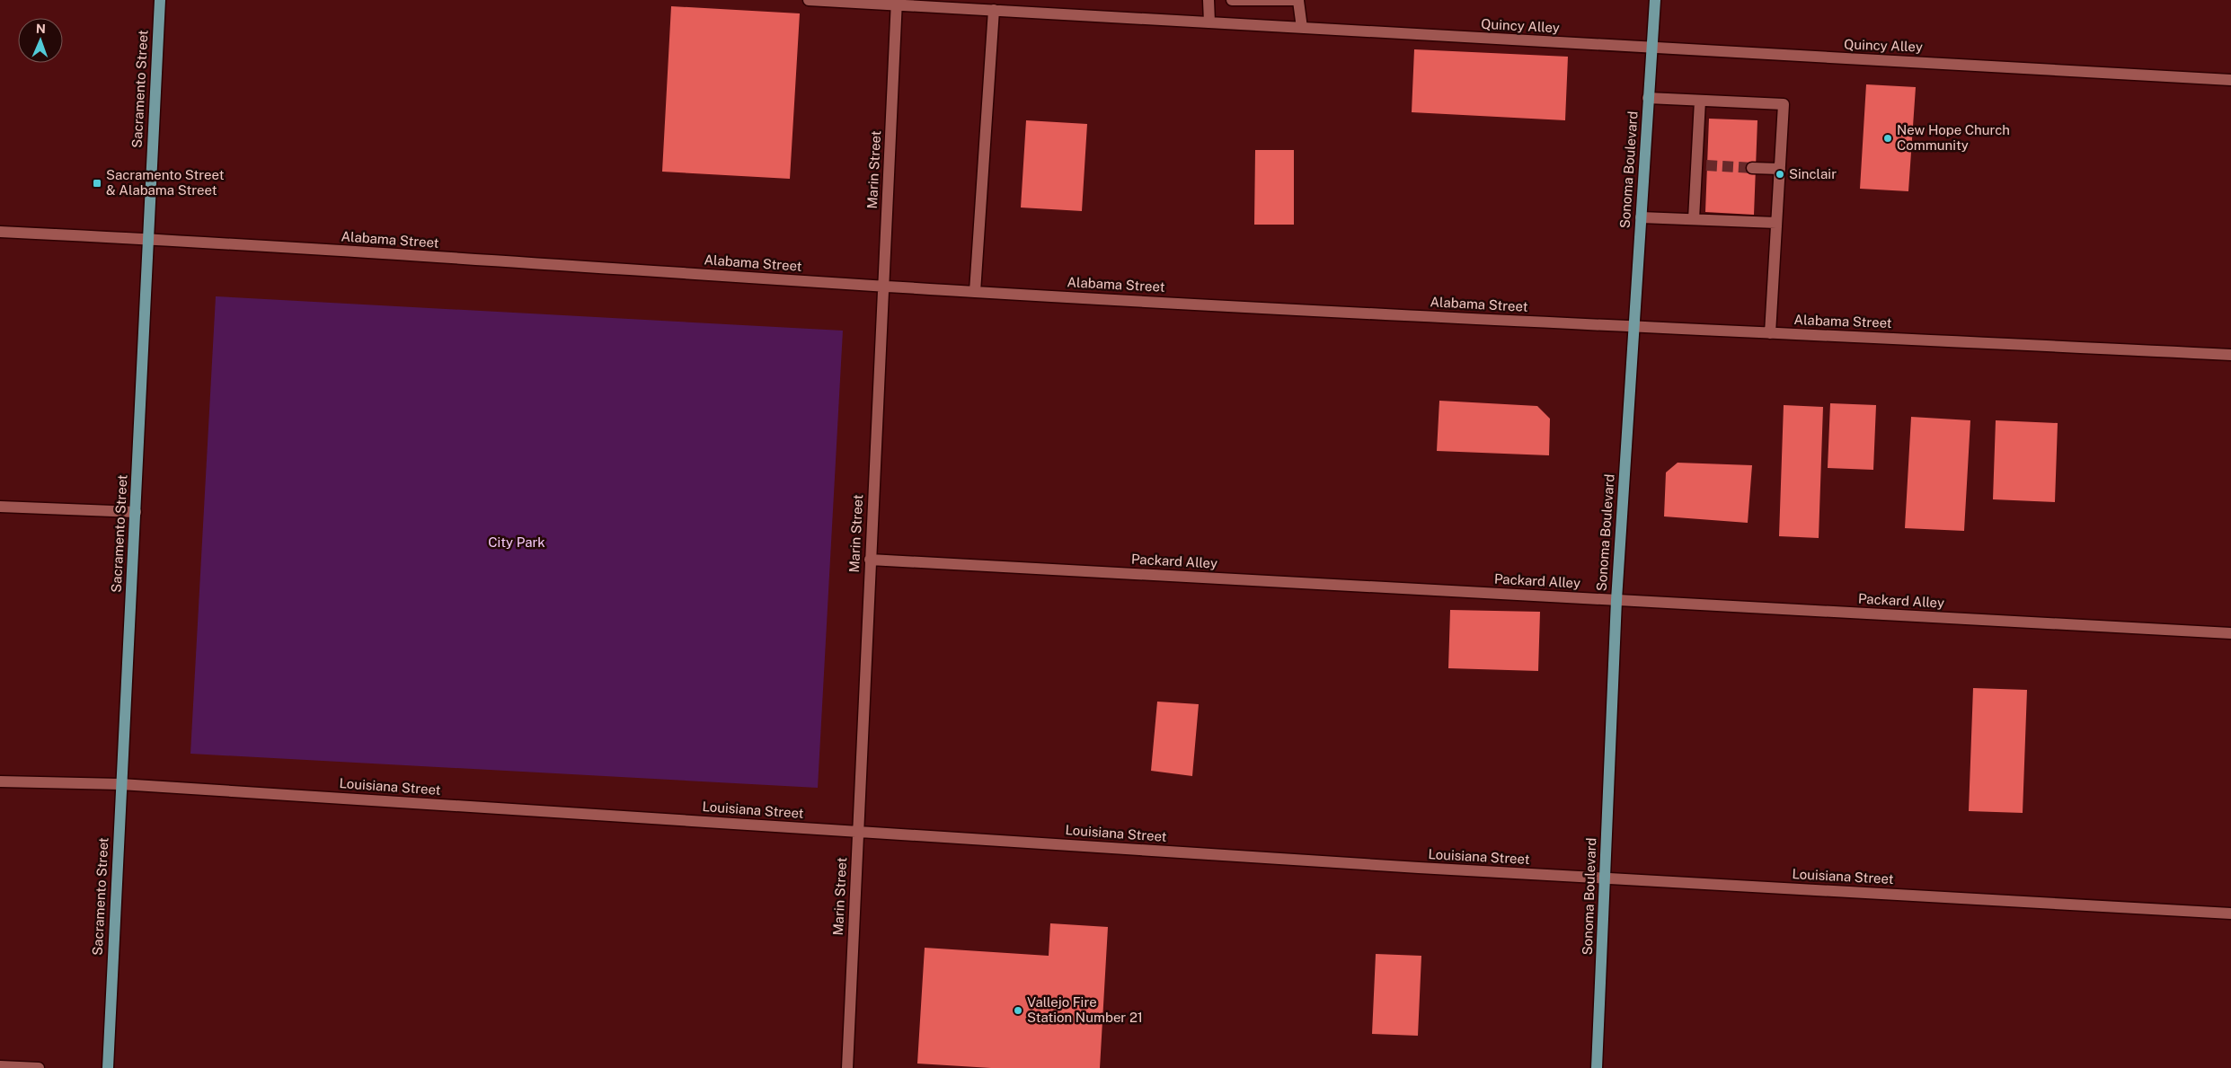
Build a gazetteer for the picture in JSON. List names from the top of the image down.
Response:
{
  "streets": {
    "main road": ["Sacramento Street", "Sonoma Boulevard"],
    "street": [
      "Quincy Alley",
      "Marin Street",
      "Alabama Street",
      "Packard Alley",
      "Louisiana Street"
    ]
  },
  "crossings": [
    ["Quincy Alley", "Marin Street"],
    ["Quincy Alley", "Sonoma Boulevard"],
    ["Sacramento Street", "Alabama Street"],
    ["Sacramento Street", "Louisiana Street"],
    ["Marin Street", "Alabama Street"],
    ["Marin Street", "Packard Alley"],
    ["Marin Street", "Louisiana Street"],
    ["Sonoma Boulevard", "Alabama Street"],
    ["Sonoma Boulevard", "Packard Alley"],
    ["Sonoma Boulevard", "Louisiana Street"]
  ],
  "parks": ["City Park"],
  "places": {
    "other": ["New Hope Church Community", "Sinclair", "Vallejo Fire Station Number 21"],
    "transit": ["Sacramento Street & Alabama Street"]
  },
  "north": "top"
}
